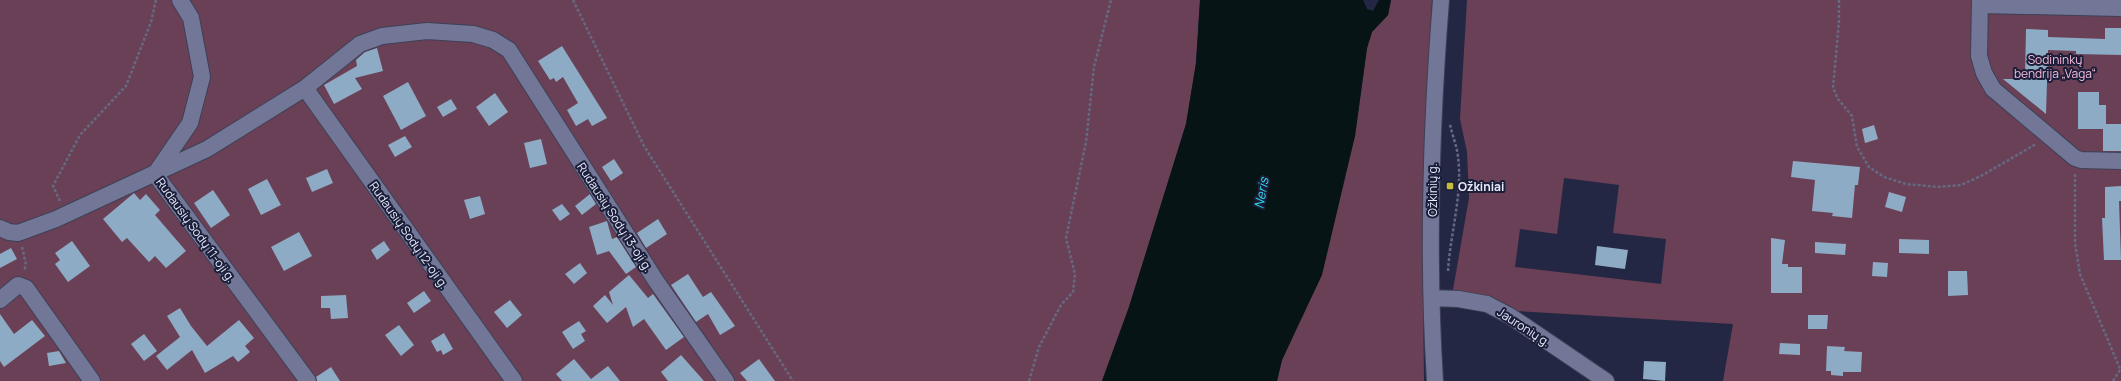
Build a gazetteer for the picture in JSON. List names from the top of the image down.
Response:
{
  "streets": {
    "street": [
      "Ožkinių g.",
      "Rudausių Sodų 13-oji g.",
      "Rudausių Sodų 11-oji g.",
      "Rudausių Sodų 12-oji g.",
      "Jauronių g."
    ]
  },
  "crossings": [
    ["Ožkinių g.", "Jauronių g."],
    ["Rudausių Sodų 13-oji g.", "Rudausių Sodų 12-oji g."]
  ],
  "water": ["Neris"],
  "parks": ["Sodininkų bendrija „Vaga“"],
  "places": {
    "transit": ["Ožkiniai"]
  }
}
